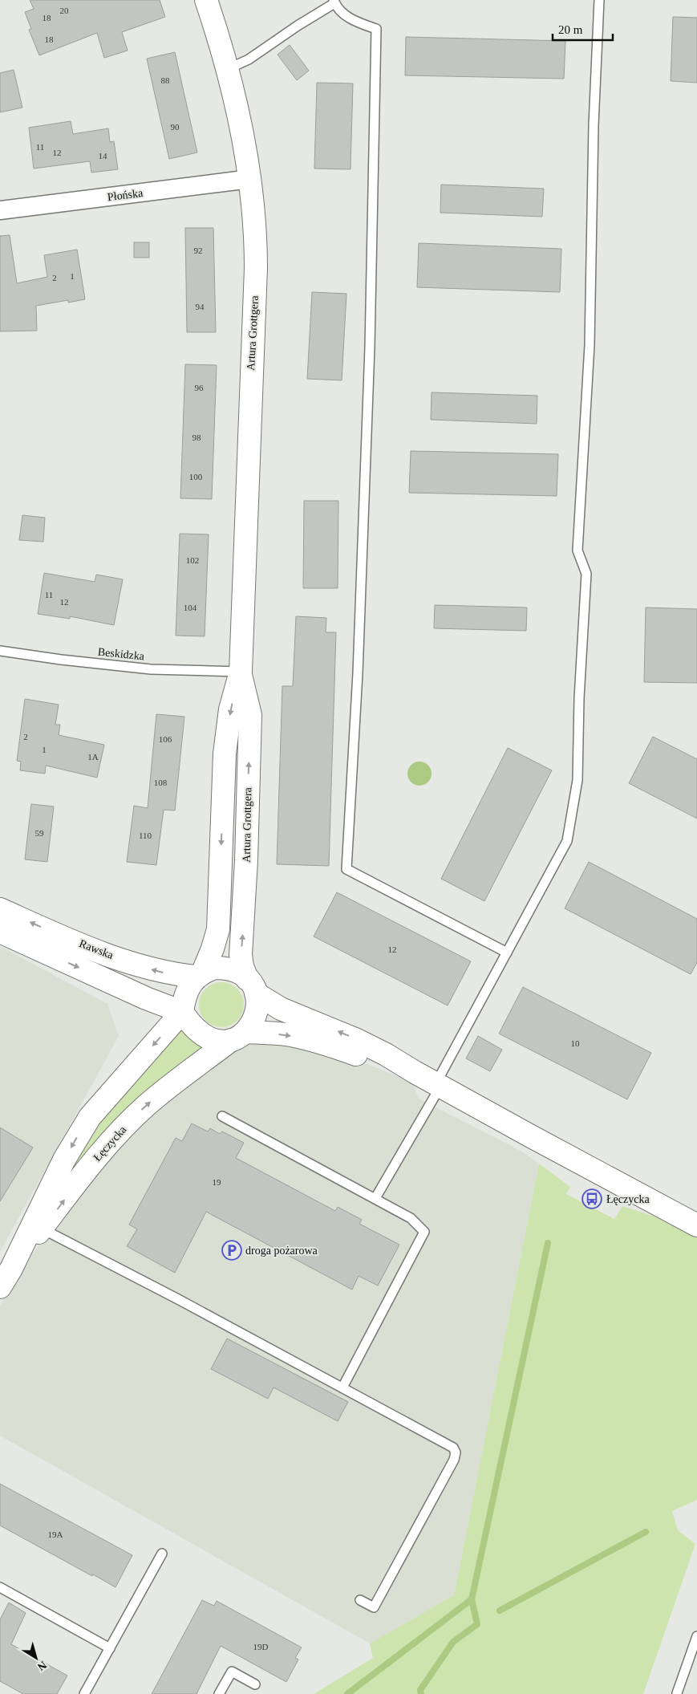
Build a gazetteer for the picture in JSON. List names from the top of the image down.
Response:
{
  "streets": {
    "main road": ["Artura Grottgera", "Rawska", "Łęczycka"],
    "street": ["Płońska"],
    "lane": ["Beskidzka"]
  },
  "crossings": [
    ["Płońska", "Artura Grottgera"],
    ["Artura Grottgera", "Beskidzka"],
    ["Artura Grottgera", "Rawska"],
    ["Artura Grottgera", "Łęczycka"],
    ["Rawska", "Łęczycka"]
  ],
  "places": {
    "bus stop": ["Łęczycka"],
    "parking": ["droga pożarowa"]
  },
  "house_numbers": [
    "20",
    "18",
    "18",
    "88",
    "90",
    "11",
    "12",
    "14",
    "92",
    "1",
    "2",
    "94",
    "96",
    "98",
    "100",
    "102",
    "11",
    "12",
    "104",
    "2",
    "106",
    "1",
    "1A",
    "108",
    "59",
    "110",
    "12",
    "10",
    "19",
    "19A",
    "19D"
  ],
  "scale_bar": "20 m",
  "north": "bottom right"
}
